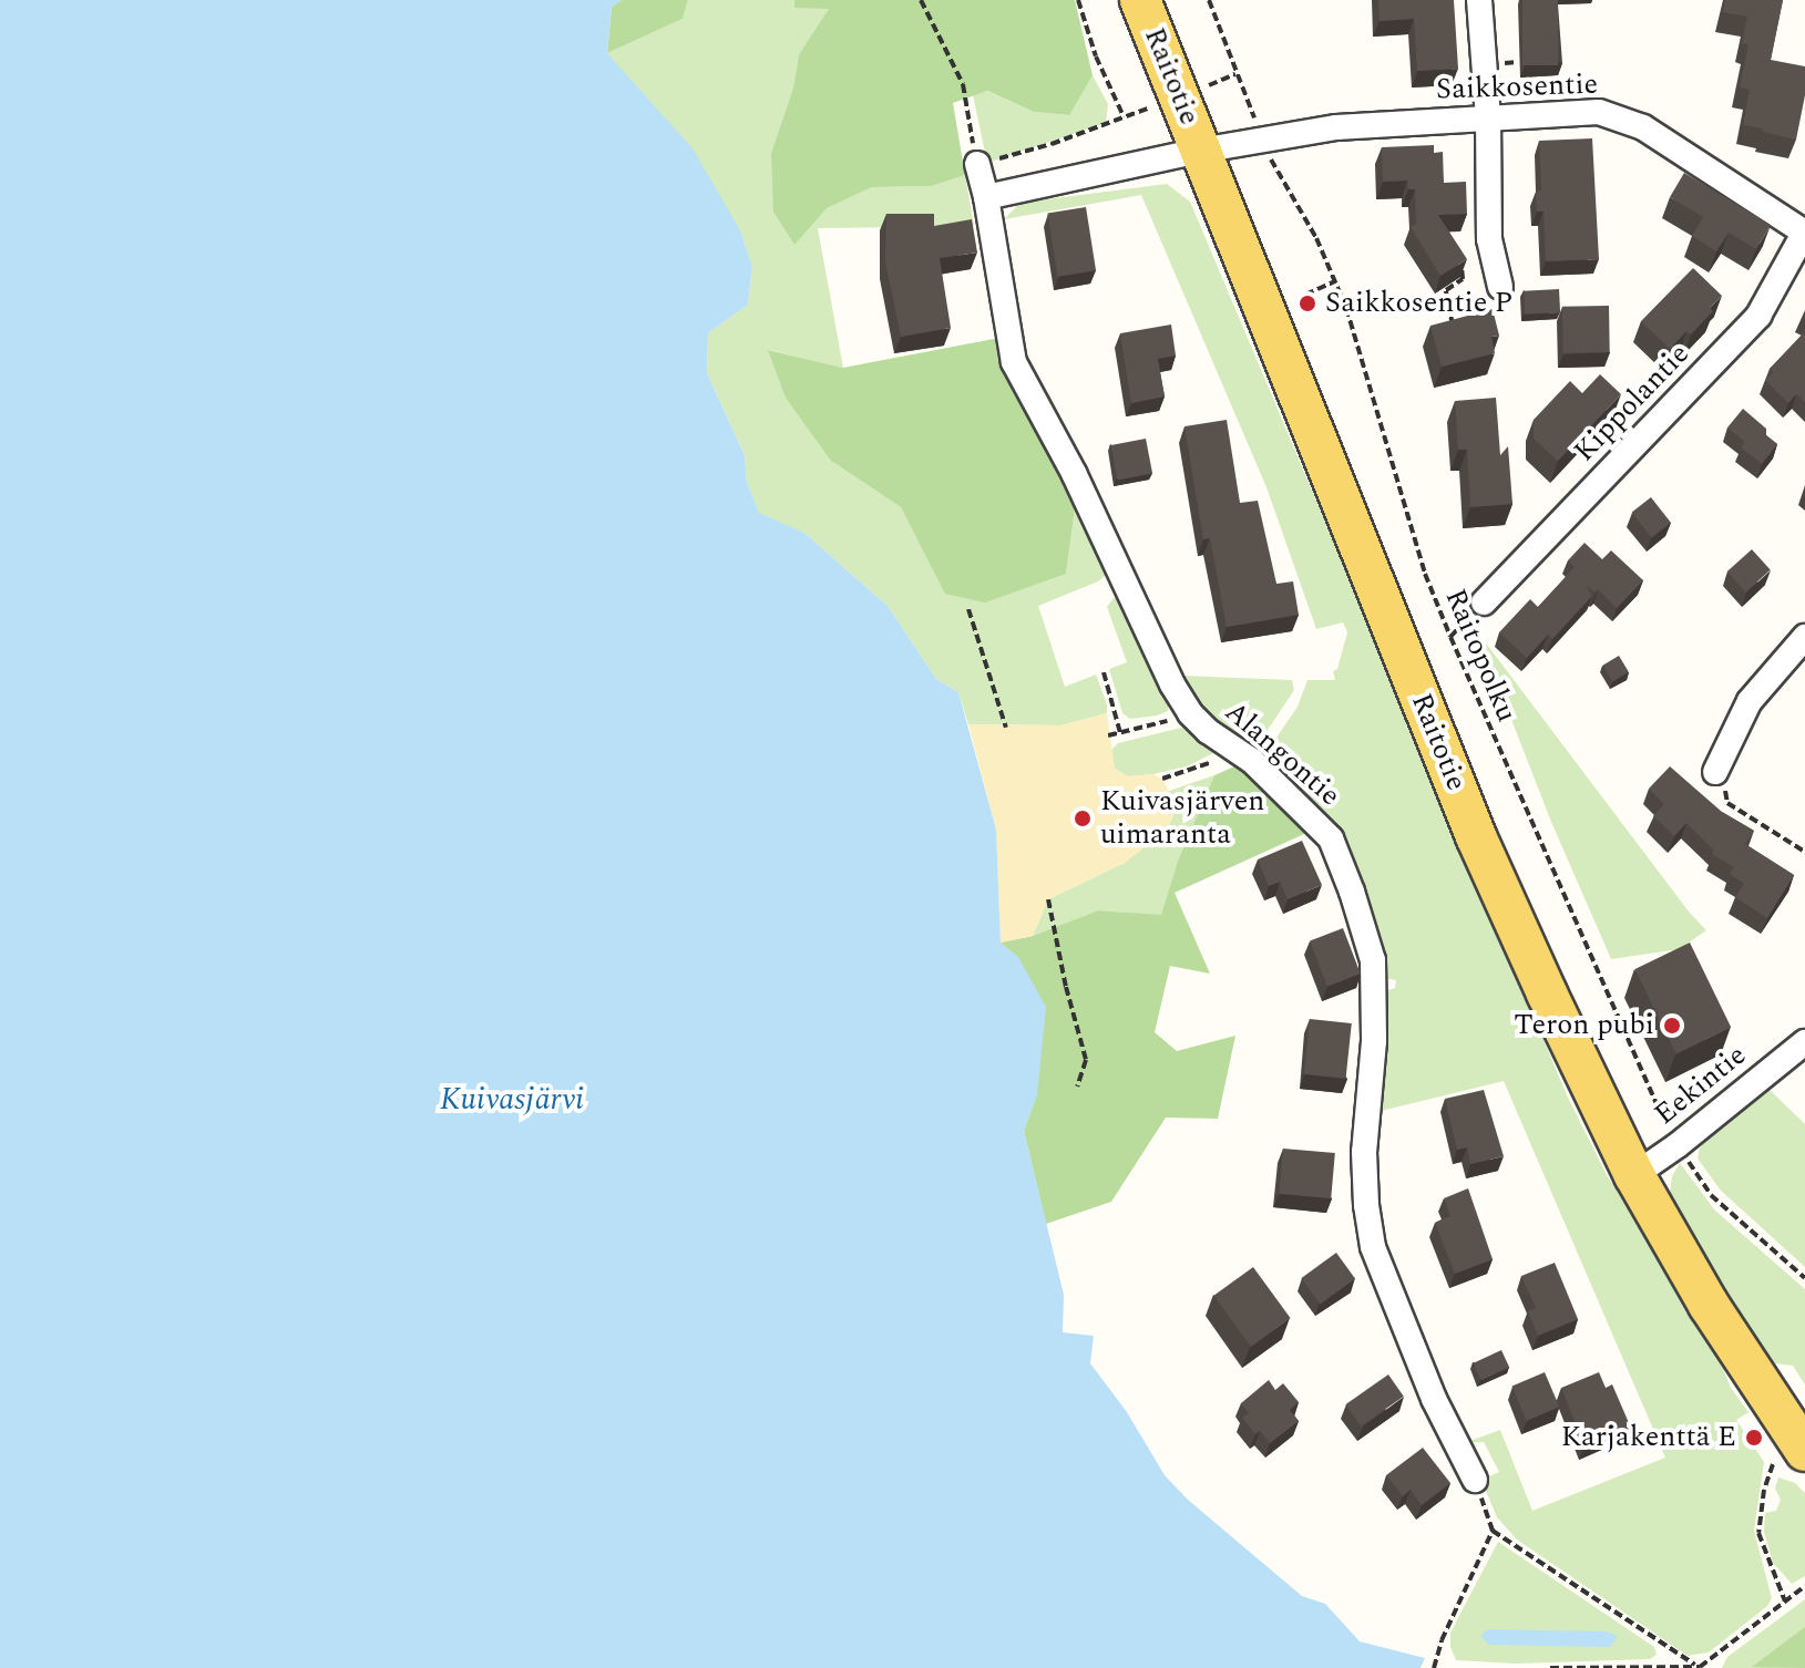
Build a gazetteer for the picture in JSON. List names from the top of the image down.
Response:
{
  "streets": {
    "main road": ["Raitotie"],
    "street": [
      "Saikkosentie",
      "Kippolantie",
      "Alangontie",
      "Eekintie"
    ],
    "path": ["Raitopolku"]
  },
  "crossings": [
    ["Raitotie", "Saikkosentie"],
    ["Raitotie", "Eekintie"],
    ["Saikkosentie", "Kippolantie"],
    ["Saikkosentie", "Raitopolku"],
    ["Raitopolku", "Eekintie"]
  ],
  "water": ["Kuivasjärvi"],
  "places": [
    "Saikkosentie P",
    "Kuivasjärven uimaranta",
    "Teron pubi",
    "Karjakenttä E"
  ]
}
